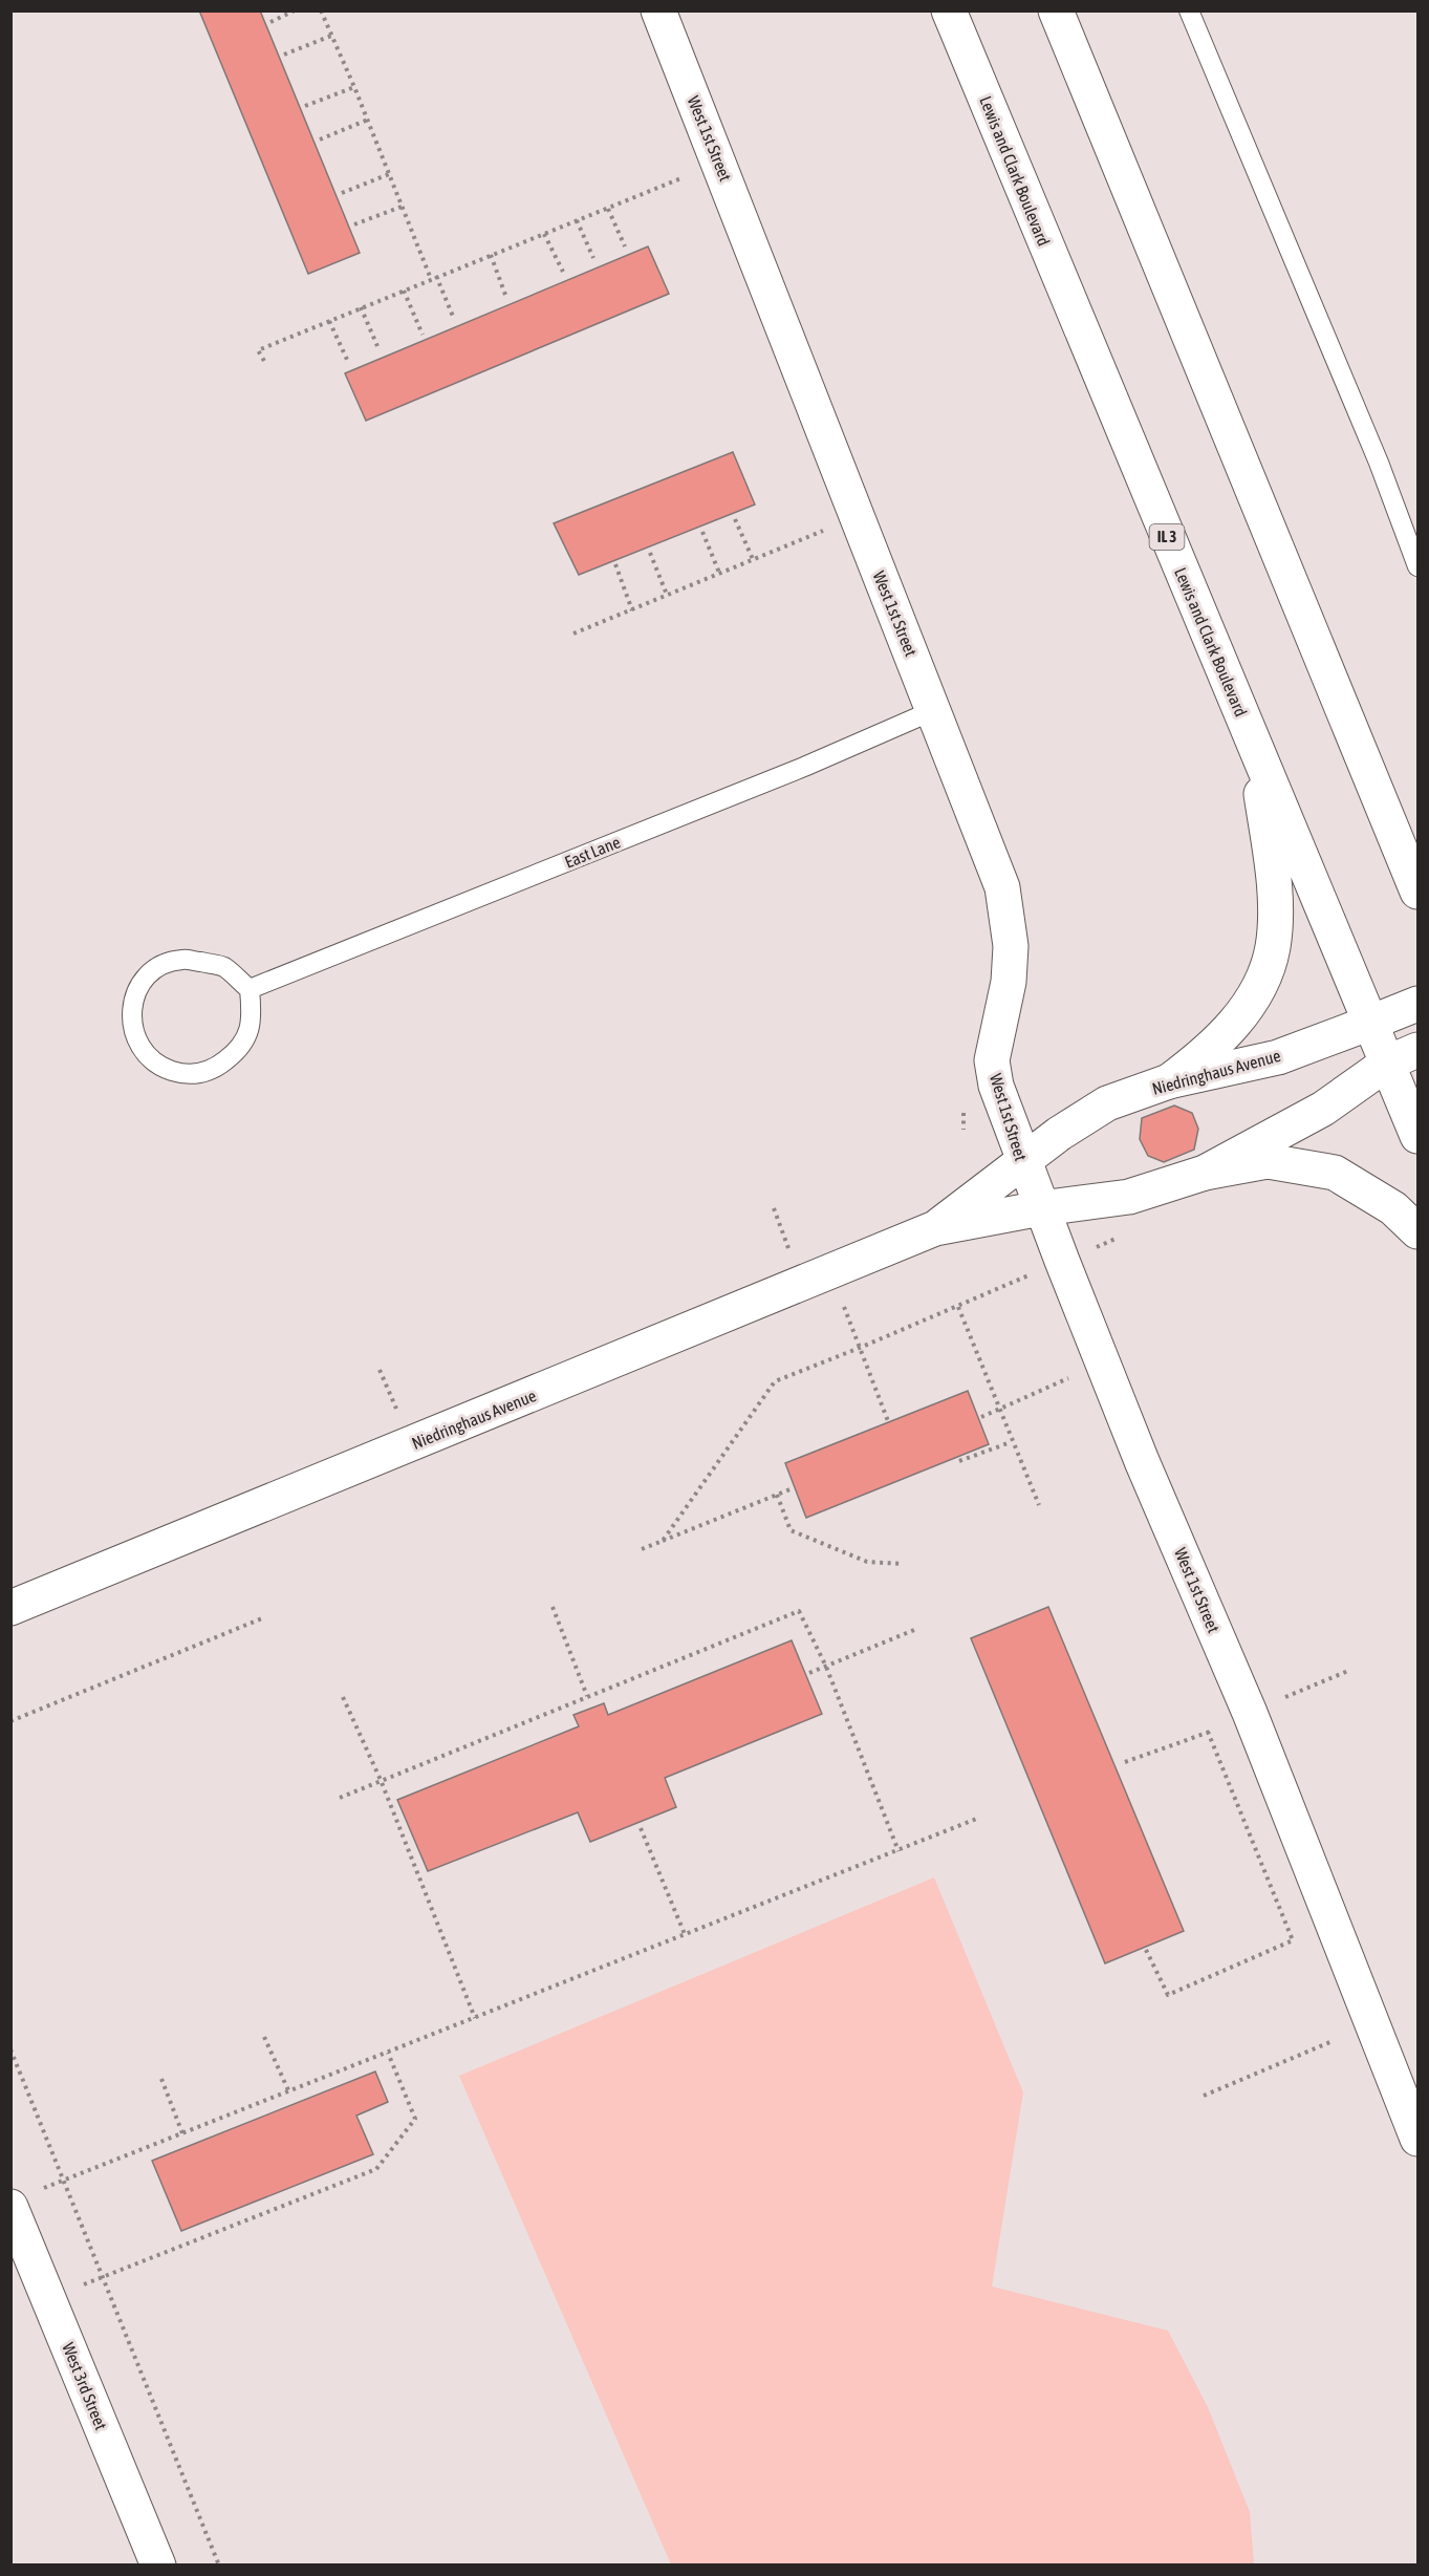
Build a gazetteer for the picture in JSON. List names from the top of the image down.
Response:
{
  "streets": {
    "main road": [
      "West 1st Street",
      "Lewis and Clark Boulevard",
      "IL 3",
      "Niedringhaus Avenue",
      "West 3rd Street"
    ],
    "lane": ["East Lane"]
  },
  "crossings": [
    ["West 1st Street", "East Lane"],
    ["West 1st Street", "Niedringhaus Avenue"],
    ["Lewis and Clark Boulevard", "IL 3"],
    ["Lewis and Clark Boulevard", "Niedringhaus Avenue"],
    ["IL 3", "Niedringhaus Avenue"]
  ]
}
